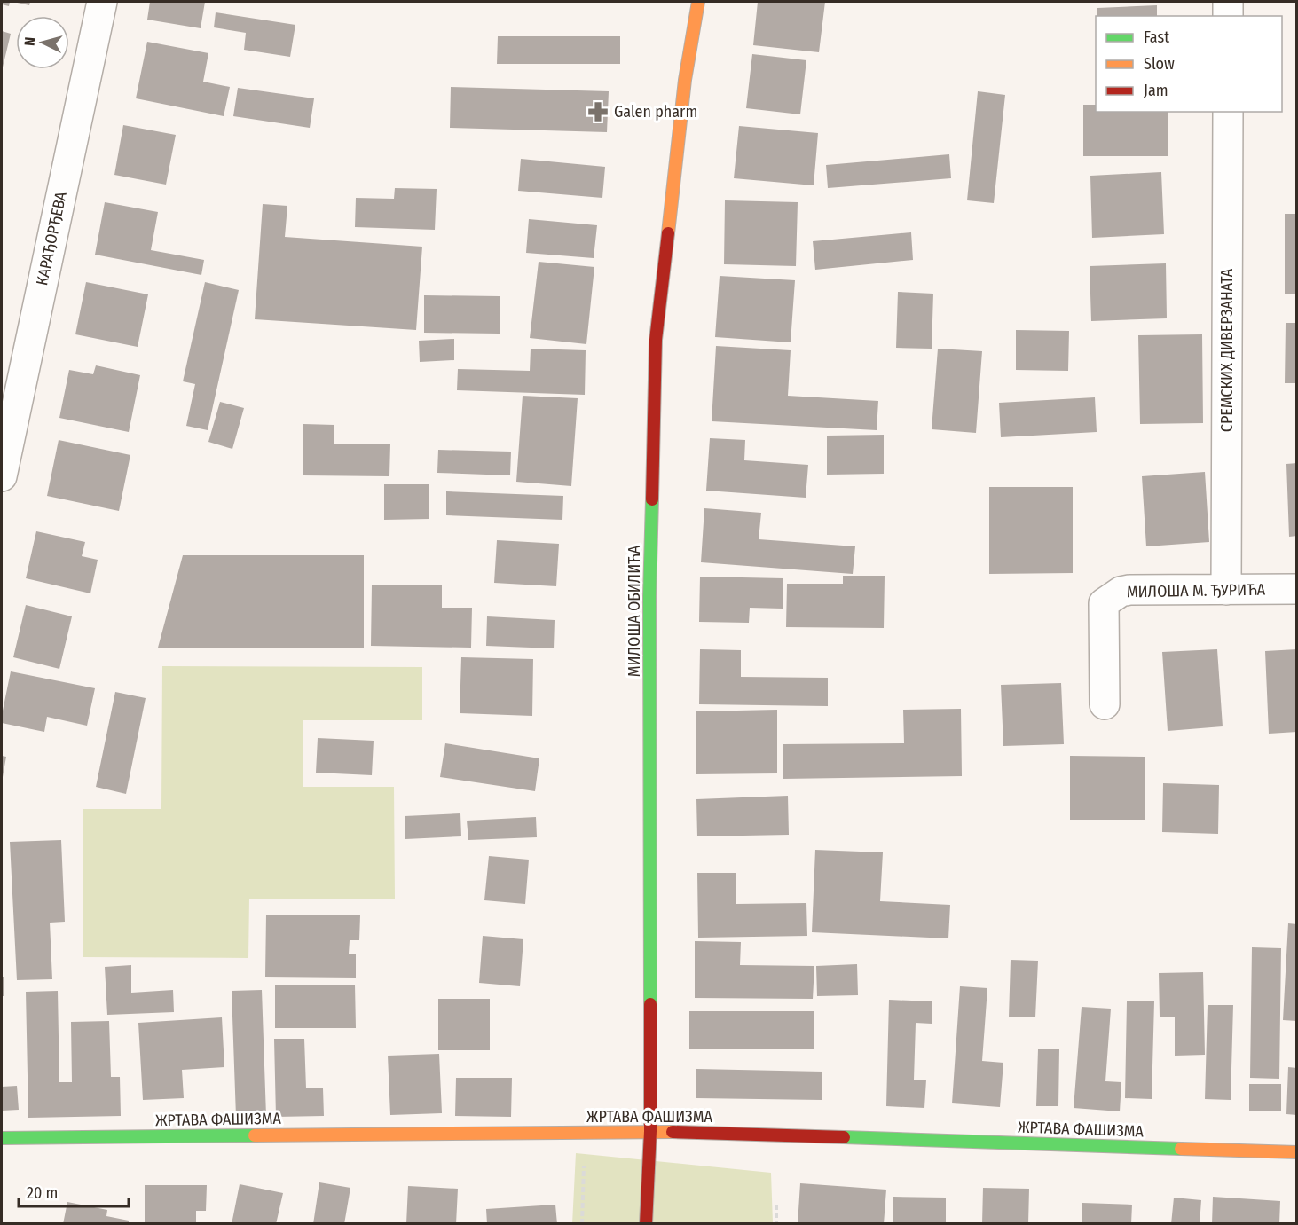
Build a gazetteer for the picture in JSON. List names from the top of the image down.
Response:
{
  "streets": {
    "street": [
      "КАРАЂОРЂЕВА",
      "СРЕМСКИХ ДИВЕРЗАНАТА",
      "МИЛОША М. ЂУРИЋА",
      "МИЛОША ОБИЛИЋА",
      "ЖРТАВА ФАШИЗМА"
    ]
  },
  "crossings": [
    ["СРЕМСКИХ ДИВЕРЗАНАТА", "МИЛОША М. ЂУРИЋА"],
    ["МИЛОША ОБИЛИЋА", "ЖРТАВА ФАШИЗМА"]
  ],
  "places": {
    "pharmacy": ["Galen pharm"]
  },
  "legend": ["Fast", "Slow", "Jam"],
  "scale_bar": "20 m",
  "north": "left"
}
